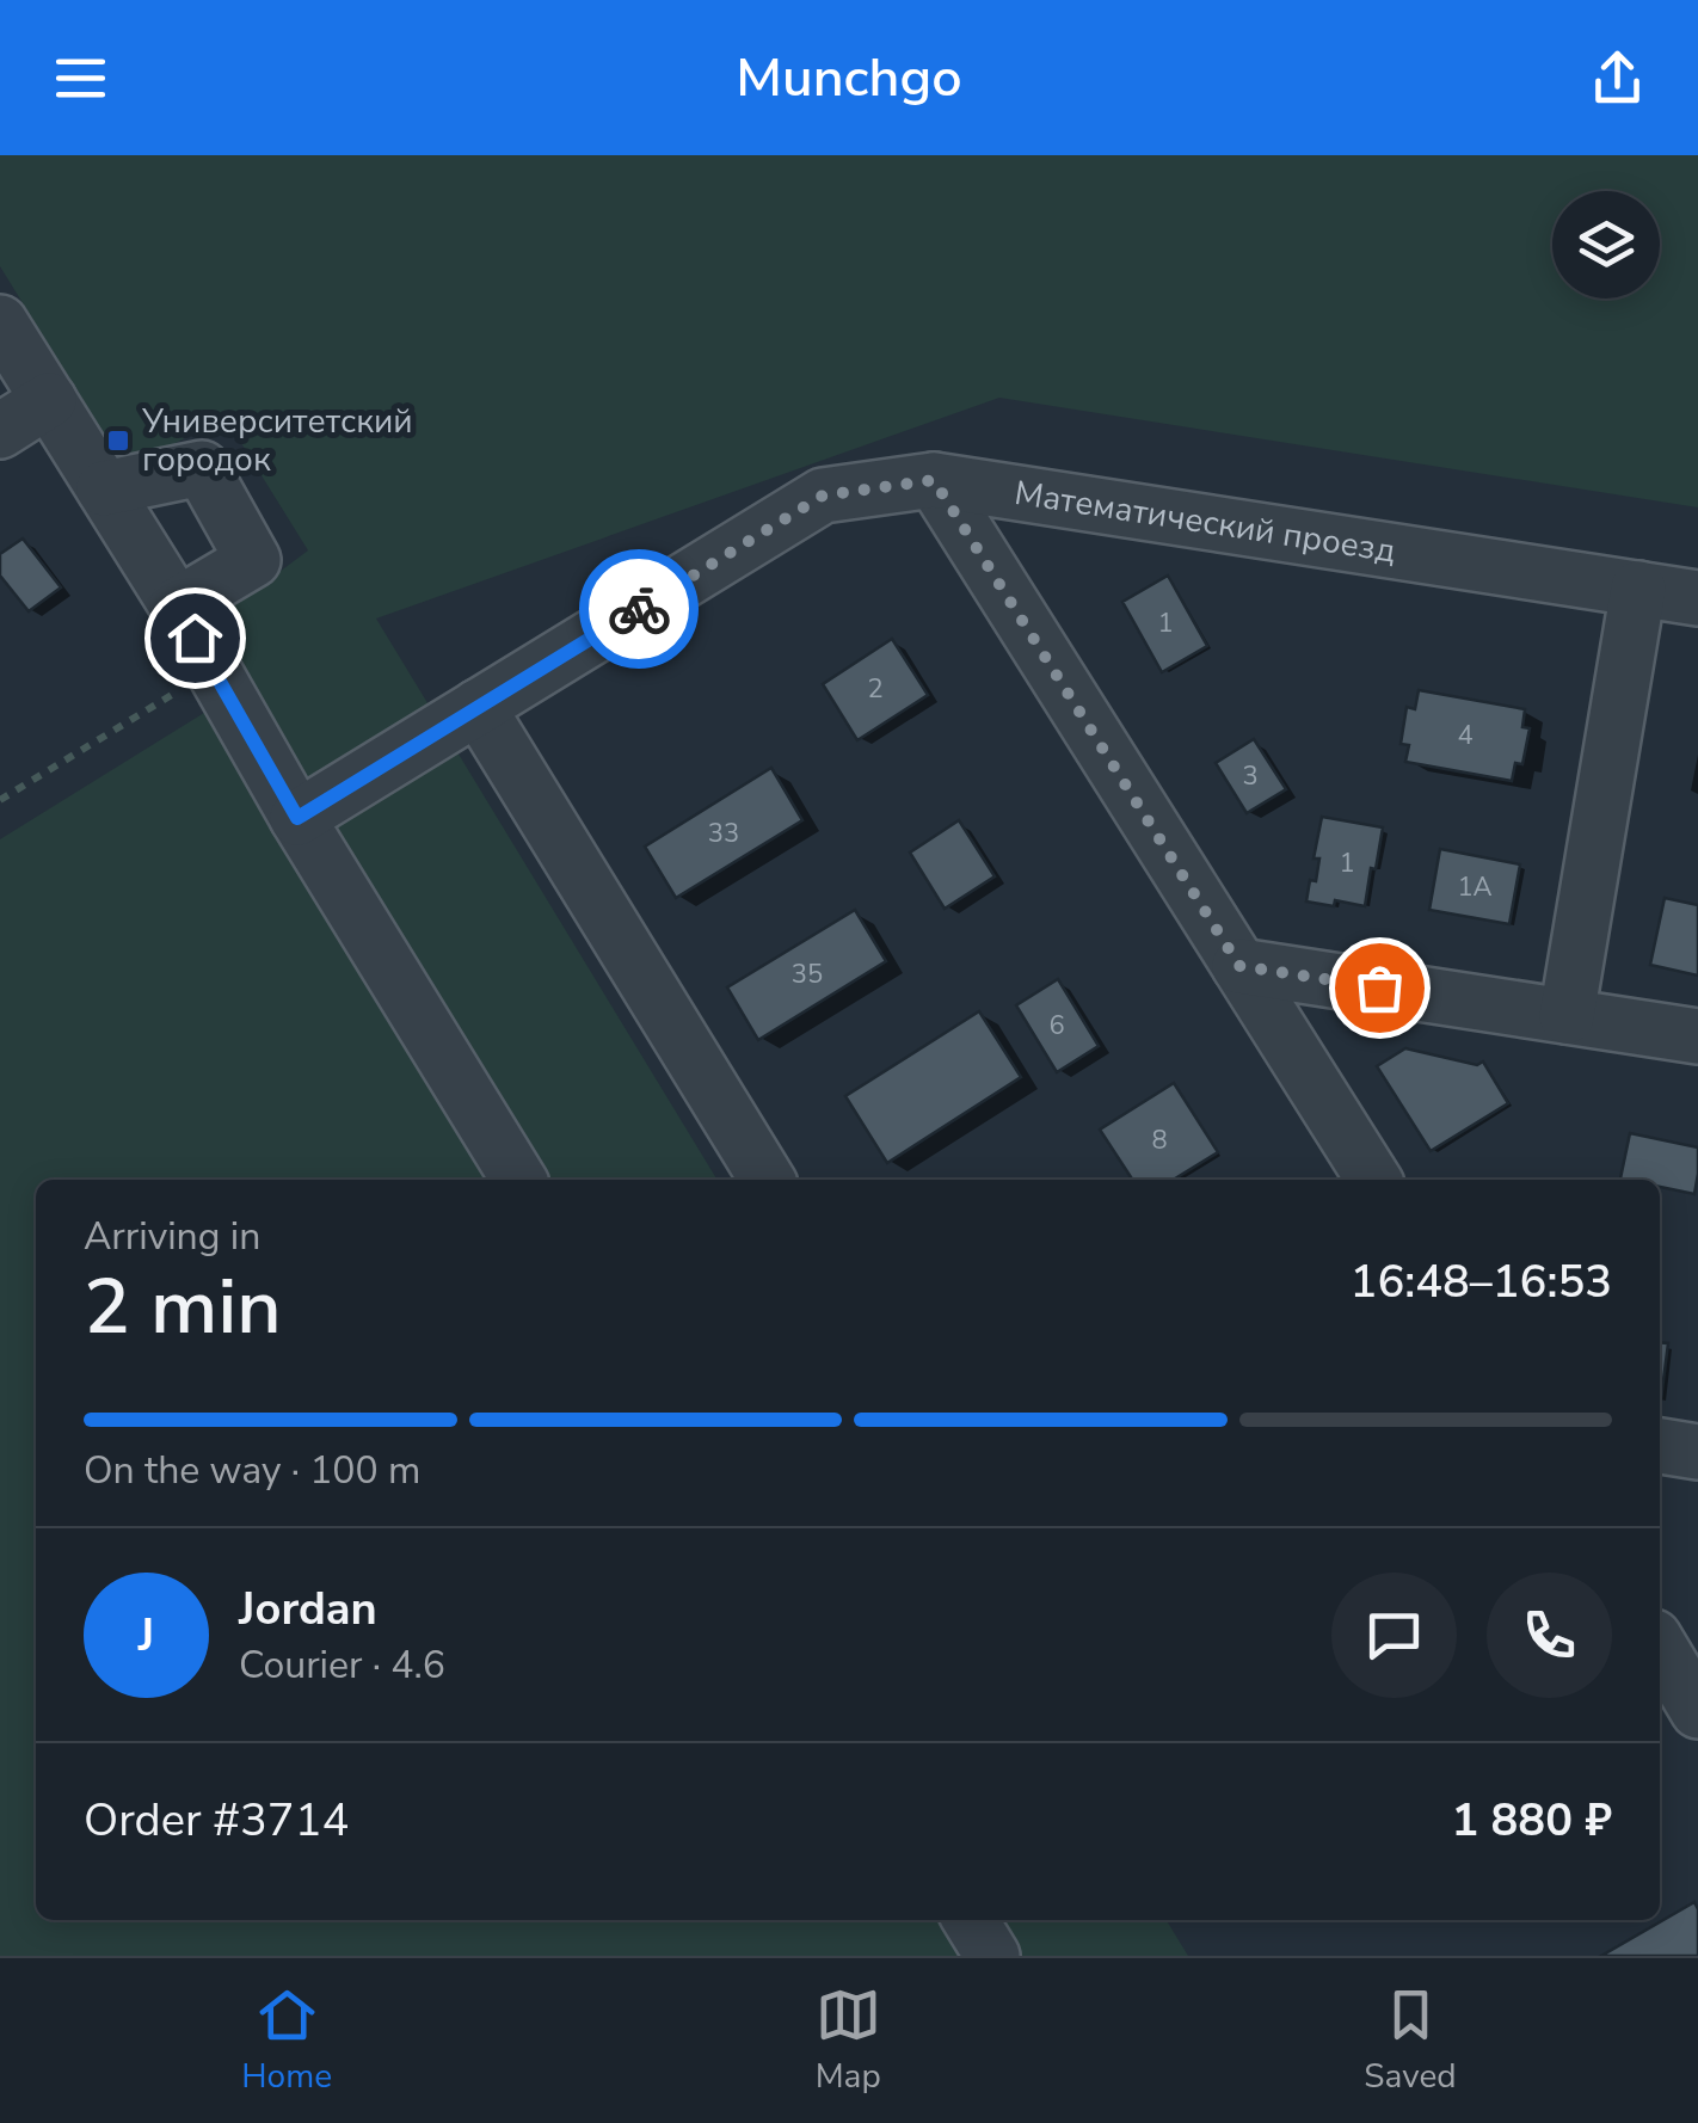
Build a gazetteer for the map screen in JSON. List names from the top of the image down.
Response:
{
  "streets": {
    "street": ["Математический проезд"]
  },
  "places": {
    "transit": ["Университетский городок"]
  },
  "house_numbers": [
    "1",
    "2",
    "4",
    "3",
    "33",
    "1",
    "1А",
    "35",
    "6",
    "8"
  ],
  "page": {
    "header": "Munchgo",
    "heading": ["2 min", "Arriving in", "16:48–16:53"],
    "panel": [
      "Jordan",
      "Courier · 4.6",
      "Order #3714",
      "1 880 ₽"
    ],
    "bar": "On the way · 100 m",
    "round": "J",
    "tabs": ["Home", "Map", "Saved"]
  }
}
